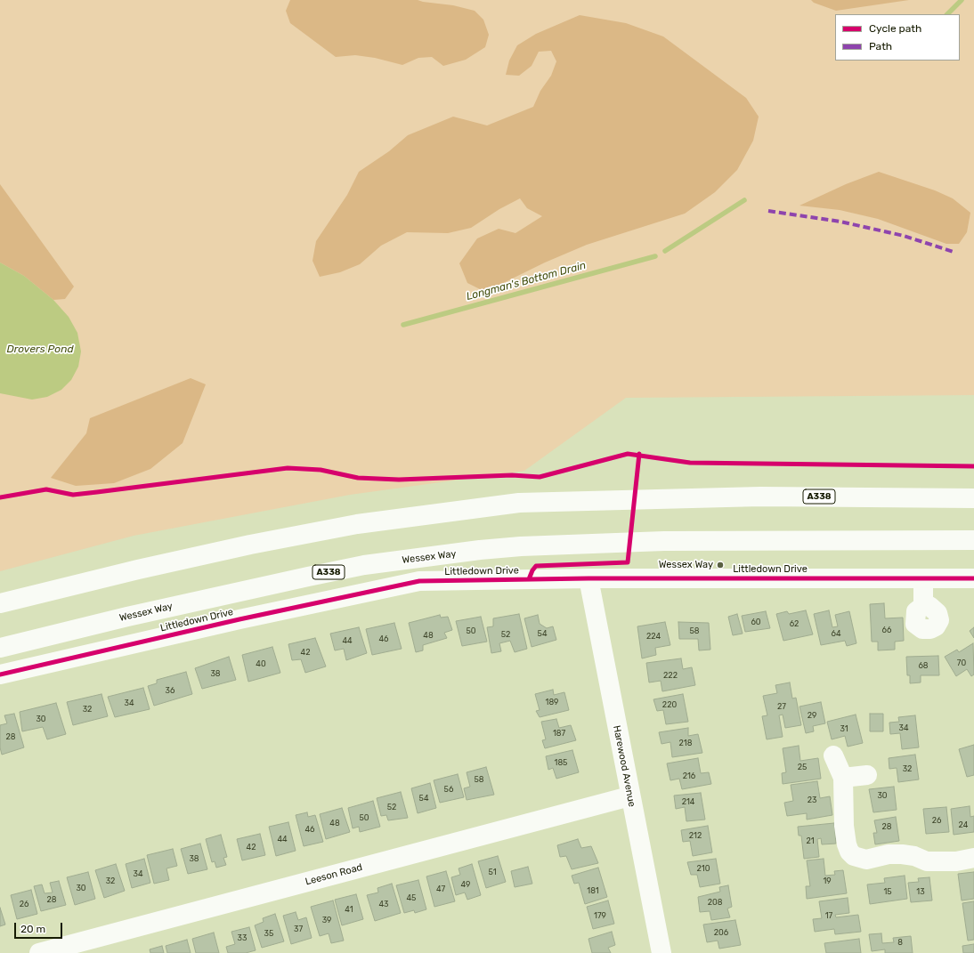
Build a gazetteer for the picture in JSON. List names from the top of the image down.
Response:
{
  "streets": {
    "main road": [
      "A338",
      "Wessex Way",
      "Littledown Drive",
      "Harewood Avenue",
      "Leeson Road"
    ]
  },
  "crossings": [
    ["Littledown Drive", "Harewood Avenue"],
    ["Harewood Avenue", "Leeson Road"]
  ],
  "water": ["Longman's Bottom Drain", "Drovers Pond"],
  "places": ["Wessex Way"],
  "house_numbers": [
    "60",
    "62",
    "66",
    "50",
    "58",
    "54",
    "64",
    "52",
    "48",
    "224",
    "46",
    "44",
    "42",
    "70",
    "40",
    "68",
    "38",
    "222",
    "36",
    "189",
    "34",
    "220",
    "27",
    "32",
    "29",
    "30",
    "34",
    "31",
    "187",
    "28",
    "218",
    "185",
    "25",
    "32",
    "216",
    "58",
    "56",
    "30",
    "54",
    "23",
    "214",
    "52",
    "50",
    "26",
    "48",
    "24",
    "28",
    "46",
    "212",
    "44",
    "21",
    "42",
    "38",
    "210",
    "51",
    "34",
    "32",
    "19",
    "49",
    "30",
    "47",
    "181",
    "15",
    "13",
    "45",
    "28",
    "208",
    "26",
    "43",
    "41",
    "179",
    "17",
    "39",
    "37",
    "206",
    "35",
    "33",
    "8"
  ],
  "legend": ["Cycle path", "Path"],
  "scale_bar": "20 m"
}
